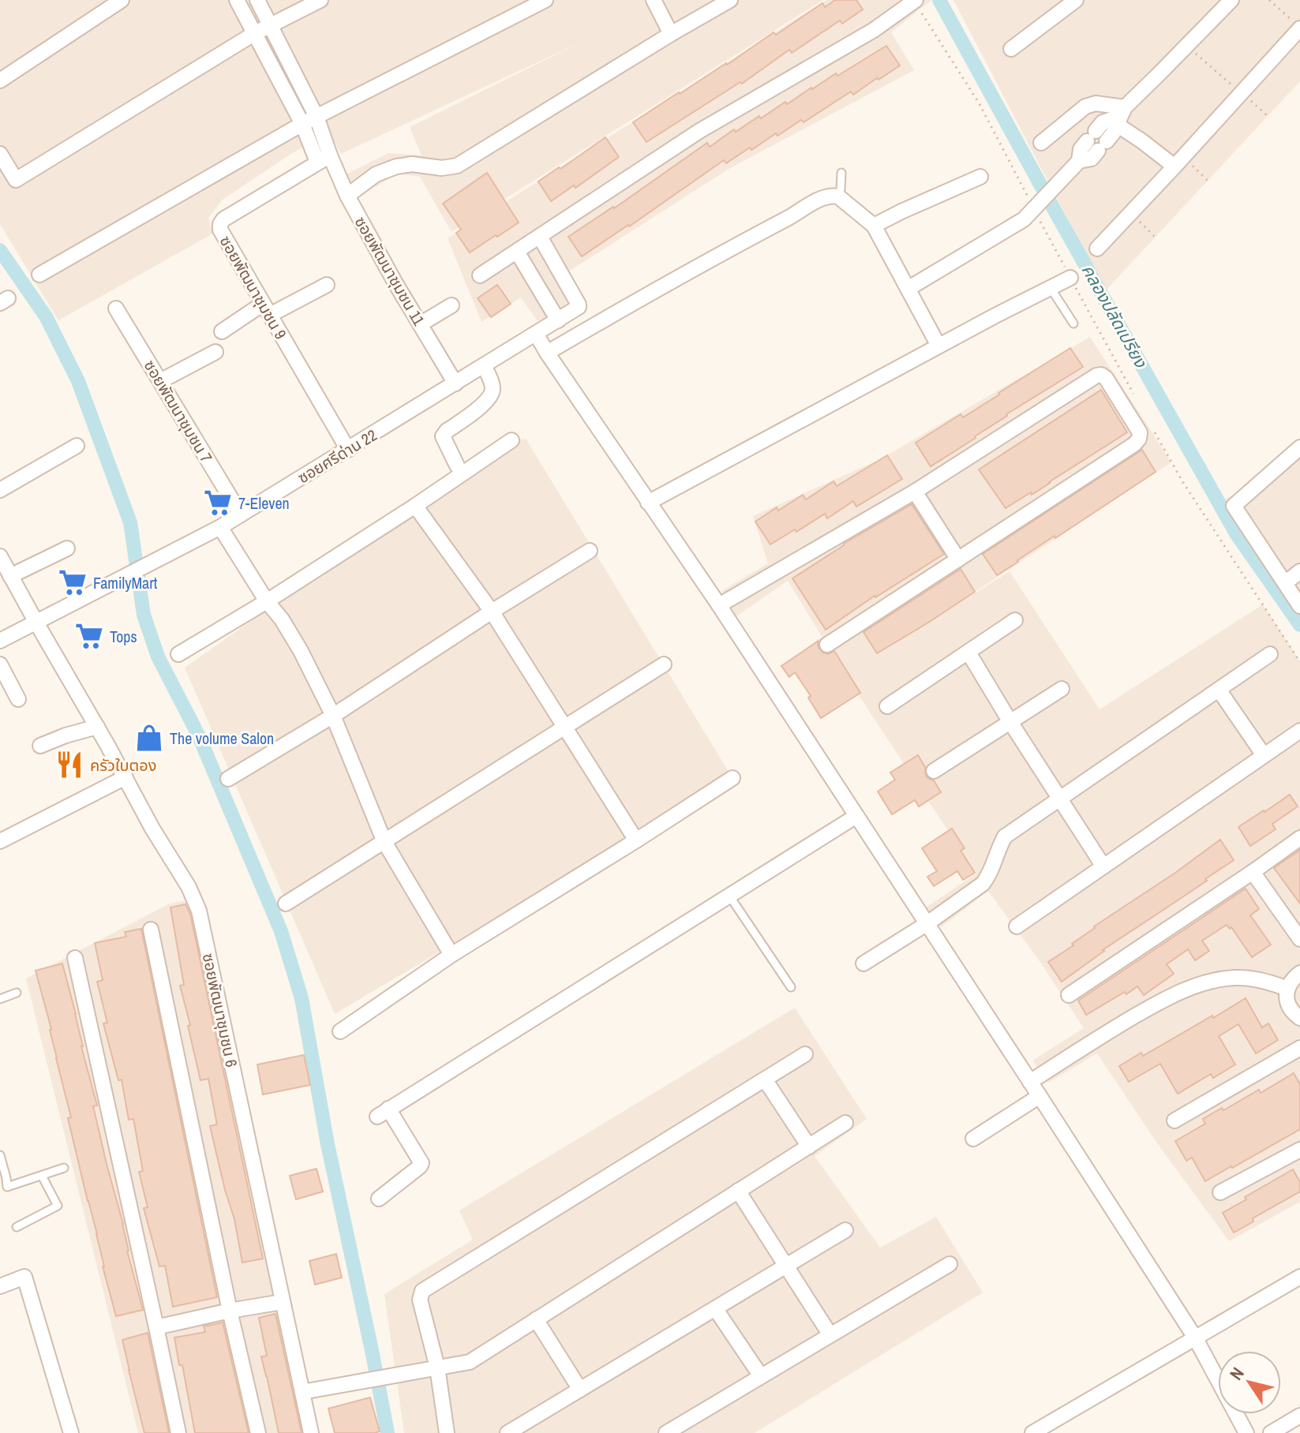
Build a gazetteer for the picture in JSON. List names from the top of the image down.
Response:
{
  "streets": {
    "street": [
      "ซอยพัฒนาชุมชน 11",
      "ซอยพัฒนาชุมชน 9",
      "ซอยพัฒนาชุมชน 7",
      "ซอยศรีด่าน 22",
      "ซอยพัฒนาชุมชน 6"
    ]
  },
  "crossings": [
    ["ซอยพัฒนาชุมชน 11", "ซอยพัฒนาชุมชน 9"],
    ["ซอยพัฒนาชุมชน 11", "ซอยศรีด่าน 22"],
    ["ซอยพัฒนาชุมชน 9", "ซอยศรีด่าน 22"],
    ["ซอยพัฒนาชุมชน 7", "ซอยศรีด่าน 22"],
    ["ซอยศรีด่าน 22", "ซอยพัฒนาชุมชน 6"]
  ],
  "water": ["คลองปลัดเปรียง"],
  "places": {
    "supermarket": ["7-Eleven", "FamilyMart", "Tops"],
    "shop": ["The volume Salon"],
    "restaurant": ["ครัวใบตอง"]
  },
  "north": "top left"
}
